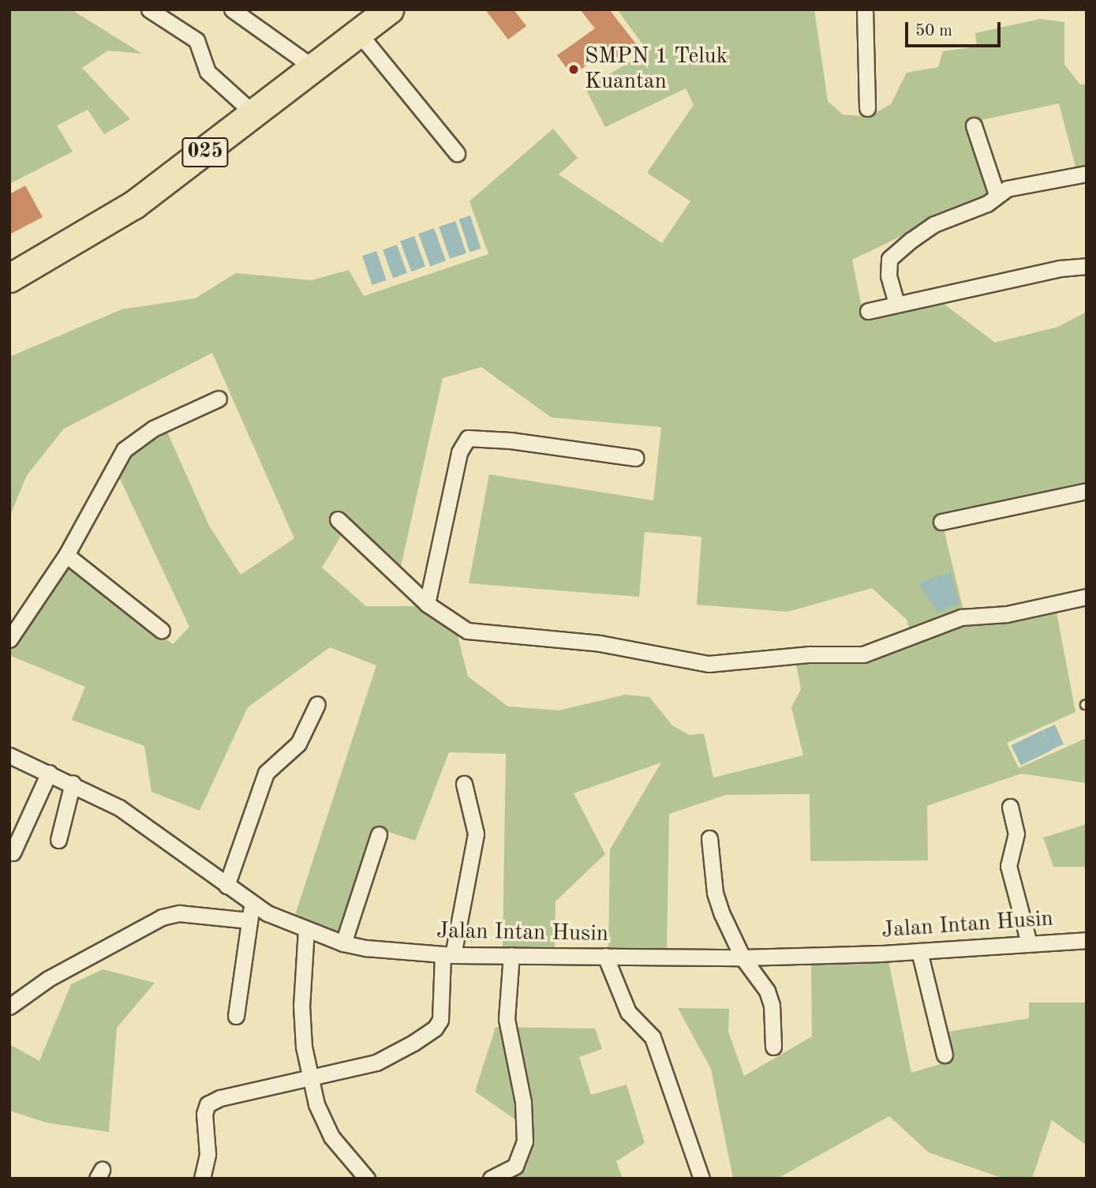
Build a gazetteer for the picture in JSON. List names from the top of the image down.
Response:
{
  "streets": {
    "highway": ["025"],
    "street": ["Jalan Intan Husin"]
  },
  "places": ["SMPN 1 Teluk Kuantan"],
  "scale_bar": "50 m"
}
